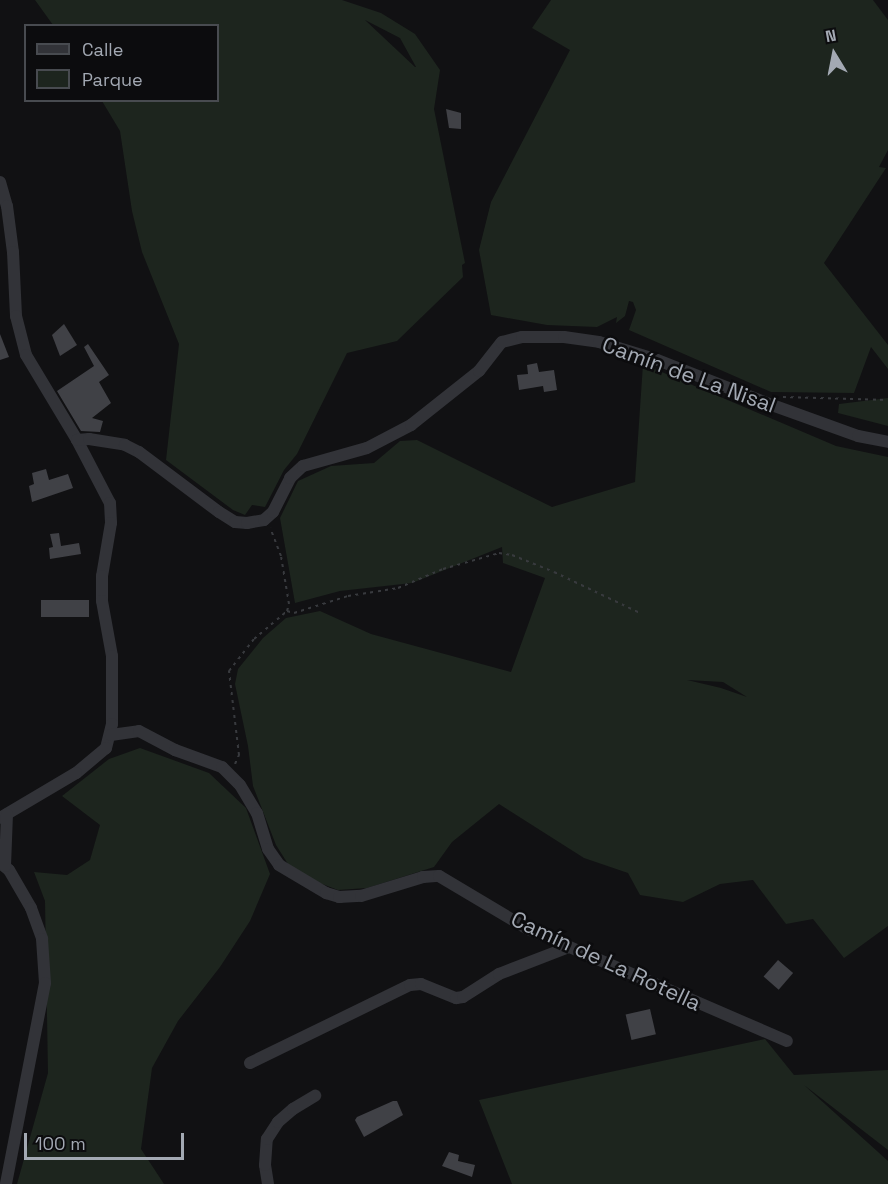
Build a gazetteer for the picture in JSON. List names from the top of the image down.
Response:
{
  "streets": {
    "street": ["Camín de La Nisal", "Camín de La Rotella"]
  },
  "legend": ["Calle", "Parque"],
  "scale_bar": "100 m",
  "north": "top"
}
